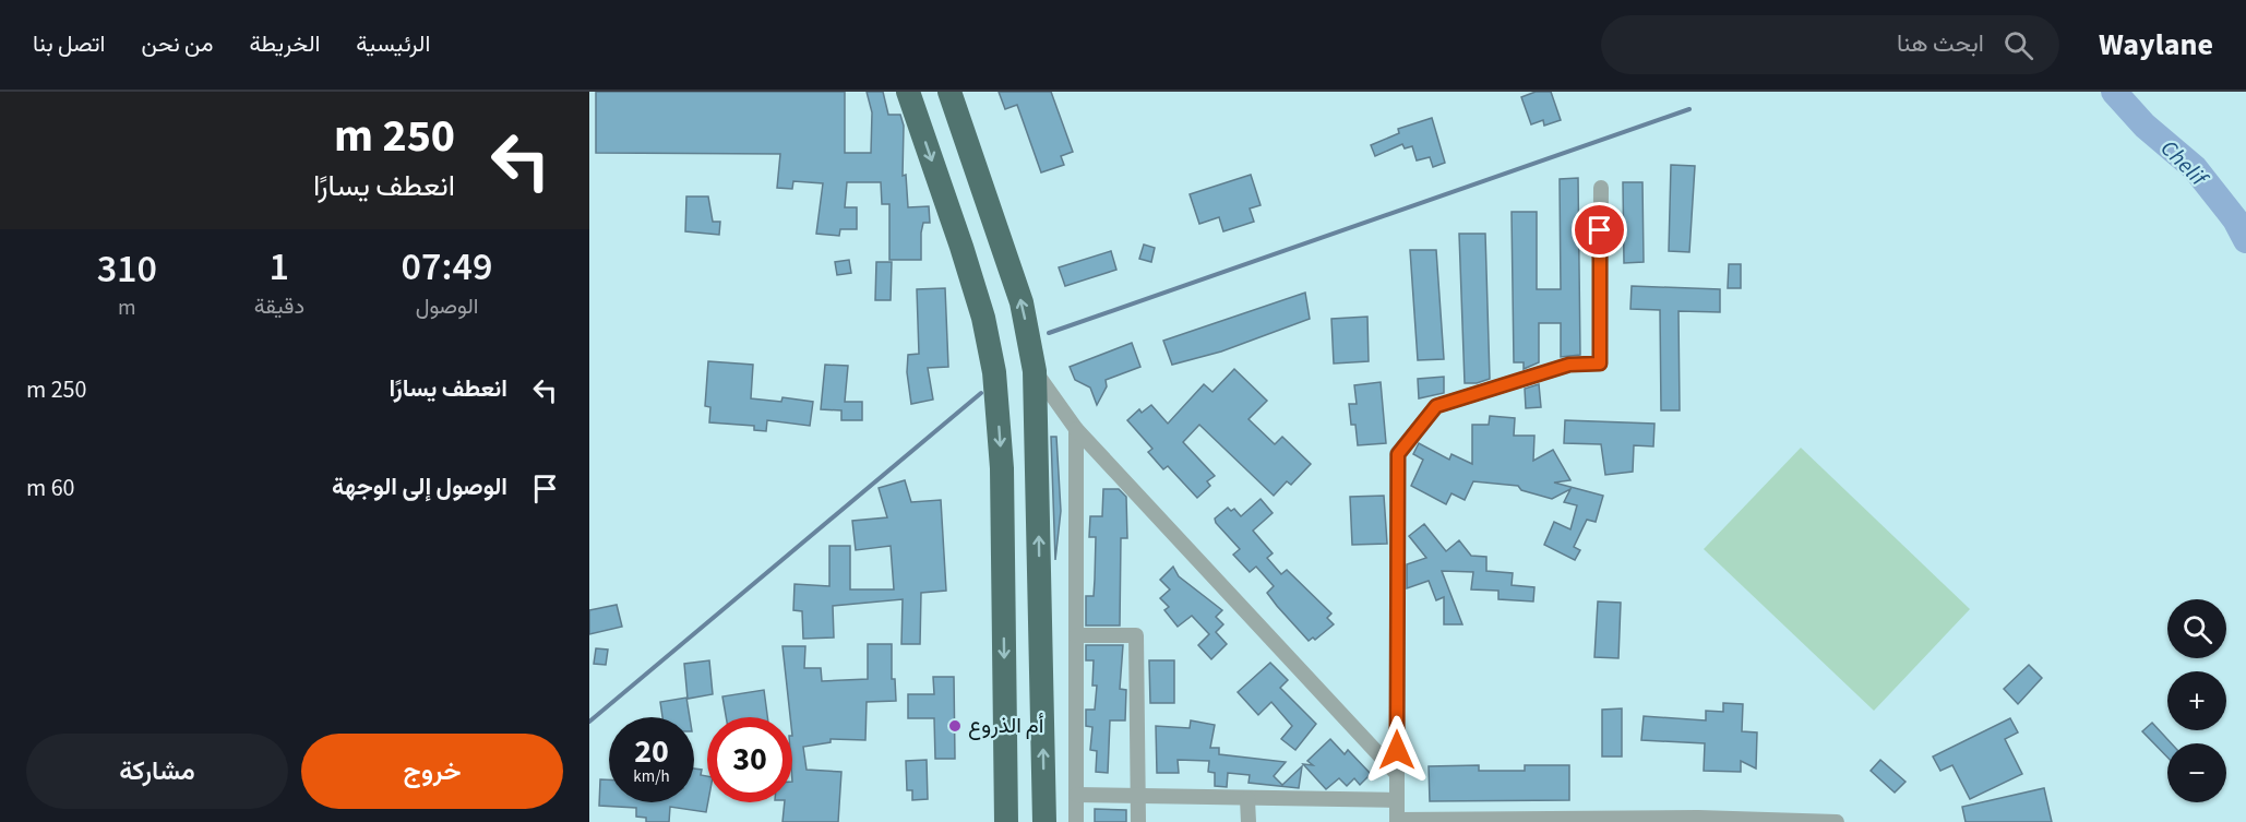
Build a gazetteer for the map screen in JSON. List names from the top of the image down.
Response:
{
  "water": ["Chelif"],
  "places": ["أم الذروع"],
  "page": {
    "header": "Waylane",
    "search": "ابحث هنا",
    "nav": [
      "الرئيسية",
      "الخريطة",
      "من نحن",
      "اتصل بنا"
    ],
    "turn": ["250 m", "انعطف يسارًا"],
    "eta": [
      "07:49",
      "الوصول",
      "1",
      "دقيقة",
      "310",
      "m"
    ],
    "list": [
      {
        "name": "انعطف يسارًا",
        "value": "250 m"
      },
      {
        "name": "الوصول إلى الوجهة",
        "value": "60 m"
      }
    ],
    "map_buttons": ["+", "−"],
    "speed": "20 km/h",
    "limit": "30",
    "buttons": ["خروج", "مشاركة"]
  }
}
